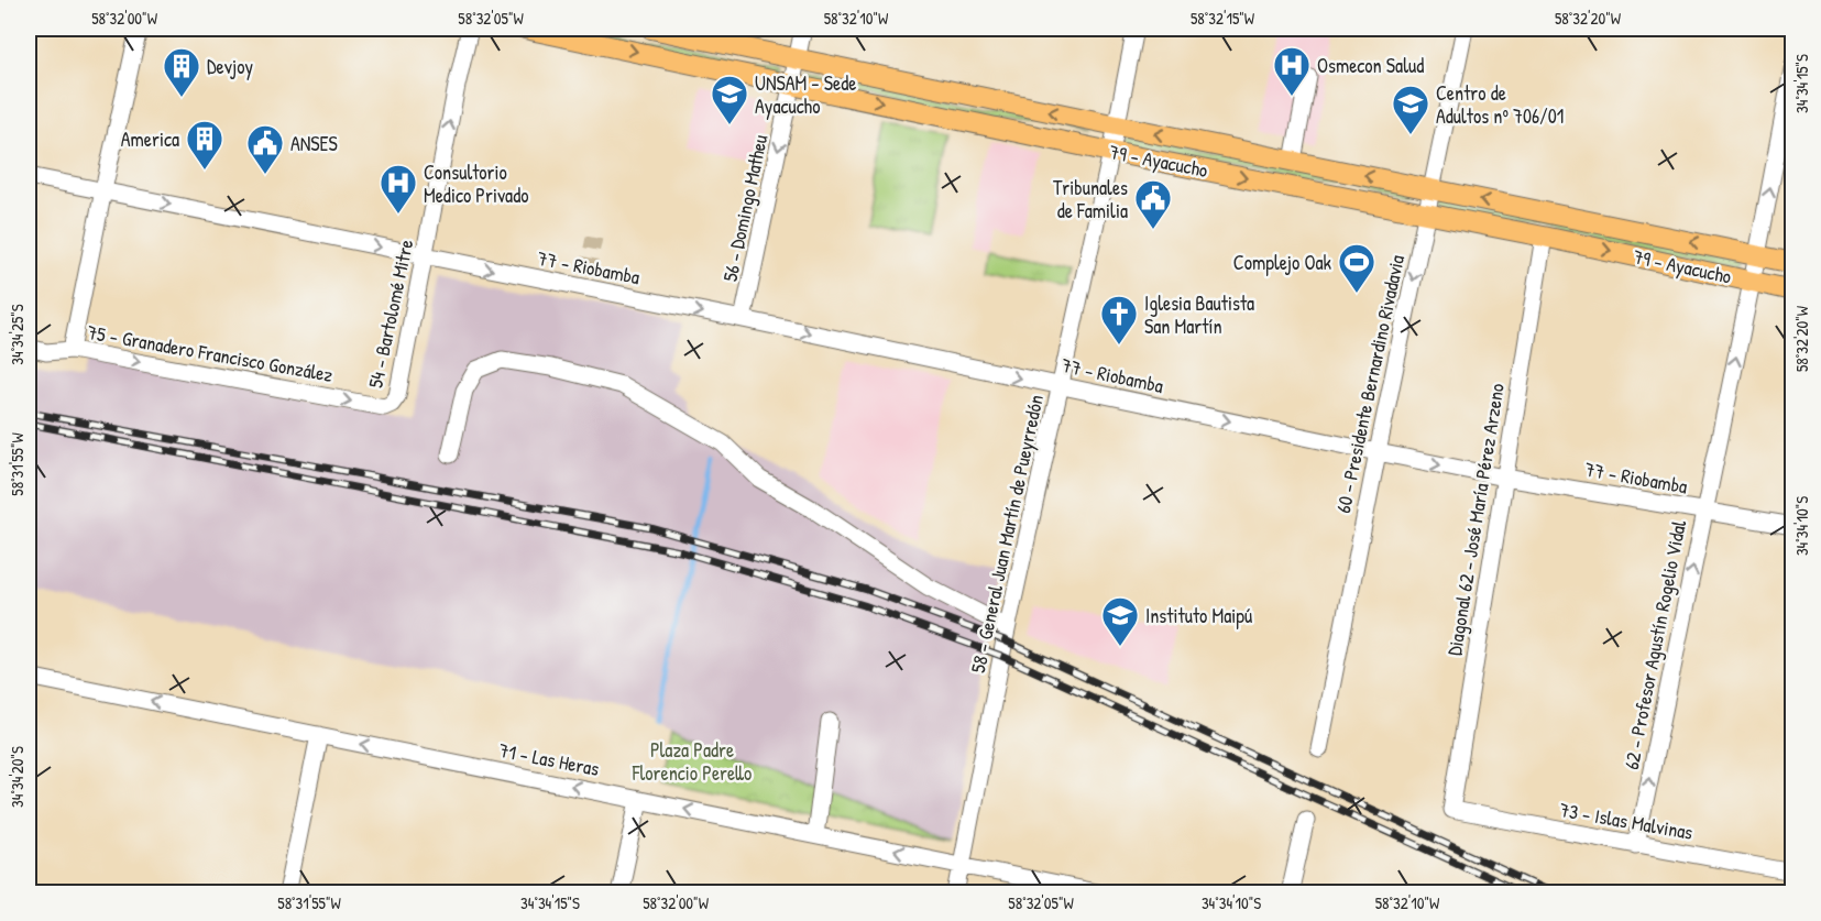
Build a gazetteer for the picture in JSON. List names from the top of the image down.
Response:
{
  "streets": {
    "main road": ["79 - Ayacucho"],
    "street": [
      "56 - Domingo Matheu",
      "77 - Riobamba",
      "54 - Bartolomé Mitre",
      "75 - Granadero Francisco González",
      "60 - Presidente Bernardino Rivadavia",
      "Diagonal 62 - José María Pérez Arzeno",
      "58 - General Juan Martín de Pueyrredón",
      "62 - Profesor Agustín Rogelio Vidal",
      "71 - Las Heras",
      "73 - Islas Malvinas"
    ]
  },
  "crossings": [
    ["79 - Ayacucho", "56 - Domingo Matheu"],
    ["79 - Ayacucho", "60 - Presidente Bernardino Rivadavia"],
    ["79 - Ayacucho", "Diagonal 62 - José María Pérez Arzeno"],
    ["79 - Ayacucho", "58 - General Juan Martín de Pueyrredón"],
    ["79 - Ayacucho", "62 - Profesor Agustín Rogelio Vidal"],
    ["56 - Domingo Matheu", "77 - Riobamba"],
    ["77 - Riobamba", "54 - Bartolomé Mitre"],
    ["77 - Riobamba", "60 - Presidente Bernardino Rivadavia"],
    ["77 - Riobamba", "Diagonal 62 - José María Pérez Arzeno"],
    ["77 - Riobamba", "58 - General Juan Martín de Pueyrredón"],
    ["77 - Riobamba", "62 - Profesor Agustín Rogelio Vidal"],
    ["54 - Bartolomé Mitre", "75 - Granadero Francisco González"],
    ["Diagonal 62 - José María Pérez Arzeno", "73 - Islas Malvinas"],
    ["58 - General Juan Martín de Pueyrredón", "71 - Las Heras"],
    ["62 - Profesor Agustín Rogelio Vidal", "73 - Islas Malvinas"]
  ],
  "one_way": [
    "56 - Domingo Matheu",
    "77 - Riobamba",
    "54 - Bartolomé Mitre",
    "75 - Granadero Francisco González",
    "62 - Profesor Agustín Rogelio Vidal",
    "71 - Las Heras"
  ],
  "parks": ["Plaza Padre Florencio Perello"],
  "places": {
    "hospital": ["Osmecon Salud", "Consultorio Medico Privado"],
    "building": ["Devjoy", "America"],
    "school or university": ["UNSAM - Sede Ayacucho", "Centro de Adultos nº 706/01", "Instituto Maipú"],
    "public building": ["ANSES", "Tribunales de Familia"],
    "sports": ["Complejo Oak"],
    "church": ["Iglesia Bautista San Martín"]
  },
  "coordinates": [
    "58°32'00\"W",
    "58°32'05\"W",
    "58°32'10\"W",
    "58°32'15\"W",
    "58°32'20\"W",
    "34°34'15\"S",
    "34°34'25\"S",
    "58°31'55\"W",
    "34°34'10\"S",
    "34°34'20\"S"
  ]
}
